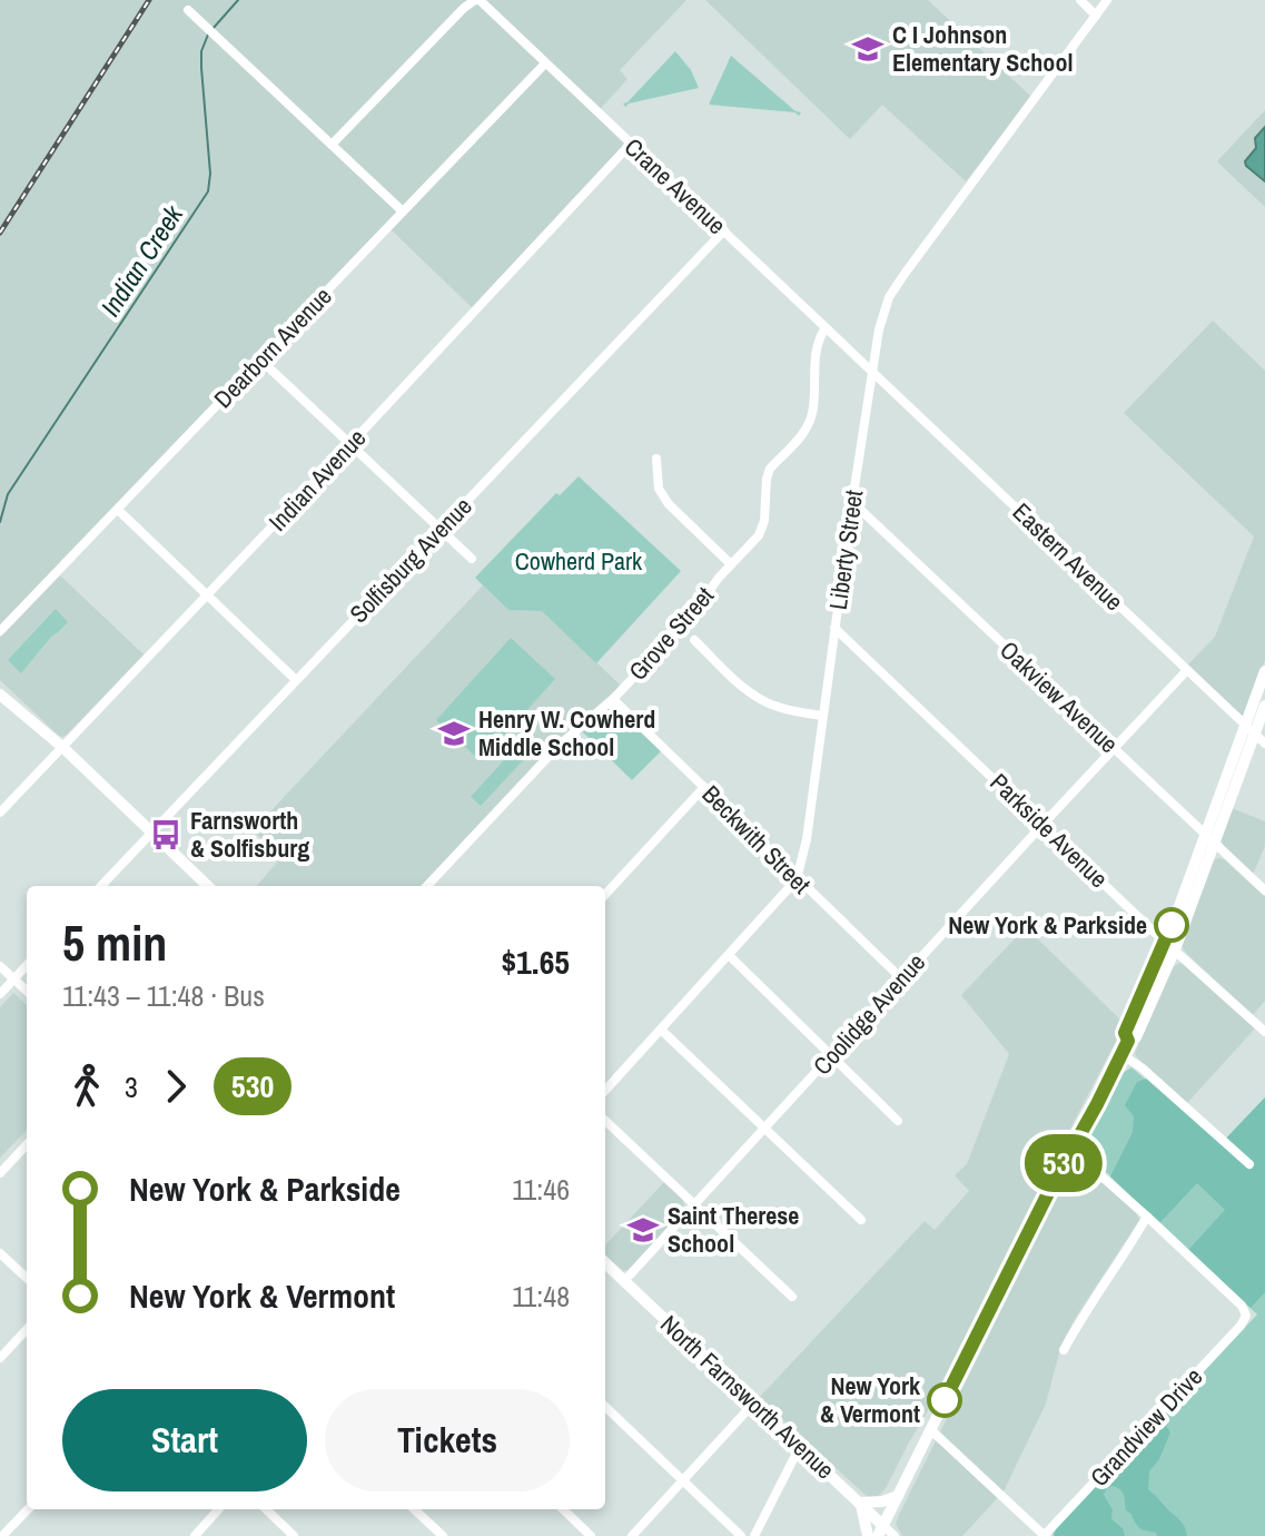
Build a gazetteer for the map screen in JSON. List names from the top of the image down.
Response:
{
  "streets": {
    "main road": ["North Farnsworth Avenue"],
    "street": [
      "Crane Avenue",
      "Dearborn Avenue",
      "Indian Avenue",
      "Liberty Street",
      "Eastern Avenue",
      "Solfisburg Avenue",
      "Grove Street",
      "Oakview Avenue",
      "Parkside Avenue",
      "Beckwith Street",
      "Coolidge Avenue",
      "Grandview Drive"
    ]
  },
  "crossings": [
    ["Crane Avenue", "Dearborn Avenue"],
    ["Crane Avenue", "Indian Avenue"],
    ["Crane Avenue", "Liberty Street"],
    ["Crane Avenue", "Eastern Avenue"],
    ["Crane Avenue", "Solfisburg Avenue"],
    ["Crane Avenue", "Grove Street"],
    ["Liberty Street", "Eastern Avenue"],
    ["Liberty Street", "Oakview Avenue"],
    ["Liberty Street", "Parkside Avenue"],
    ["Liberty Street", "Beckwith Street"],
    ["Eastern Avenue", "Coolidge Avenue"],
    ["Grove Street", "Beckwith Street"],
    ["Oakview Avenue", "Coolidge Avenue"],
    ["Parkside Avenue", "Coolidge Avenue"],
    ["Beckwith Street", "Coolidge Avenue"],
    ["Coolidge Avenue", "North Farnsworth Avenue"]
  ],
  "water": ["Indian Creek"],
  "parks": ["Cowherd Park"],
  "places": {
    "school or university": ["C I Johnson Elementary School", "Henry W. Cowherd Middle School", "Saint Therese School"],
    "bus stop": ["Farnsworth & Solfisburg"],
    "other": ["New York & Parkside", "New York & Vermont"]
  },
  "lines": ["bus line 530"],
  "page": {
    "on_map": "530",
    "heading": ["5 min", "11:43 – 11:48 · Bus", "$1.65"],
    "legs": ["3", "530"],
    "list": [
      {
        "name": "New York & Parkside",
        "value": "11:46"
      },
      {
        "name": "New York & Vermont",
        "value": "11:48"
      }
    ],
    "buttons": ["Start", "Tickets"]
  }
}
